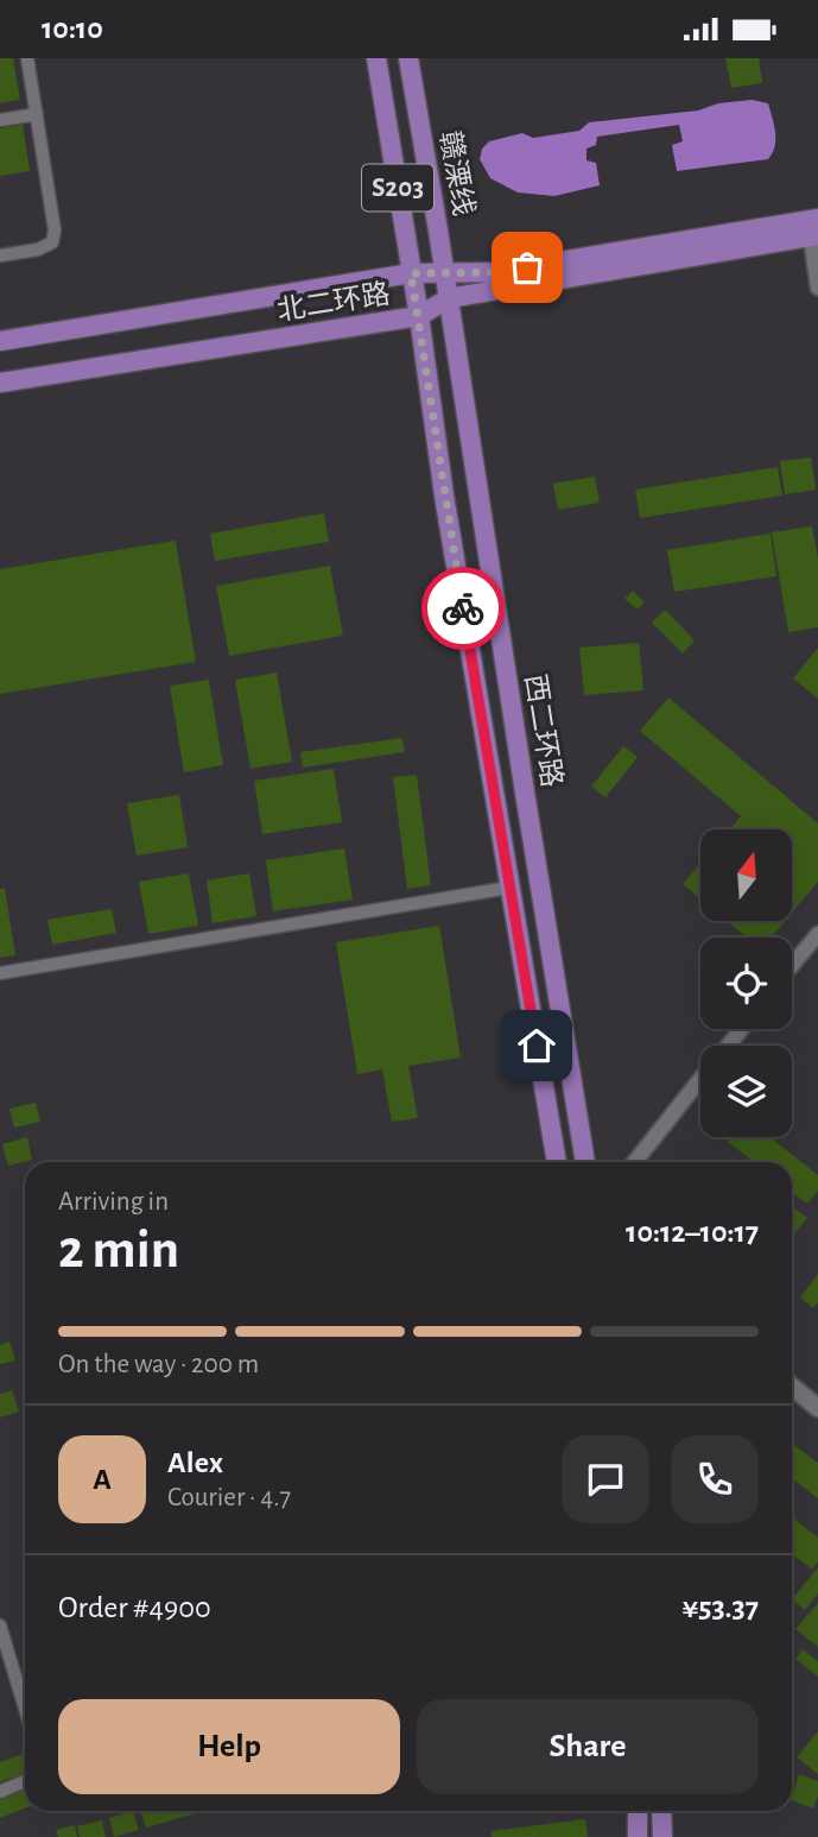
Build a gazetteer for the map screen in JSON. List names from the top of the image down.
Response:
{
  "streets": {
    "main road": [
      "赣溧线",
      "S203",
      "北二环路",
      "西二环路"
    ]
  },
  "crossings": [
    ["赣溧线", "北二环路"],
    ["赣溧线", "西二环路"],
    ["北二环路", "西二环路"]
  ],
  "north": "top",
  "page": {
    "status": "10:10",
    "heading": ["2 min", "Arriving in", "10:12–10:17"],
    "panel": [
      "Alex",
      "Courier · 4.7",
      "Order #4900",
      "¥53.37"
    ],
    "bar": "On the way · 200 m",
    "round": "A",
    "buttons": ["Help", "Share"]
  }
}
